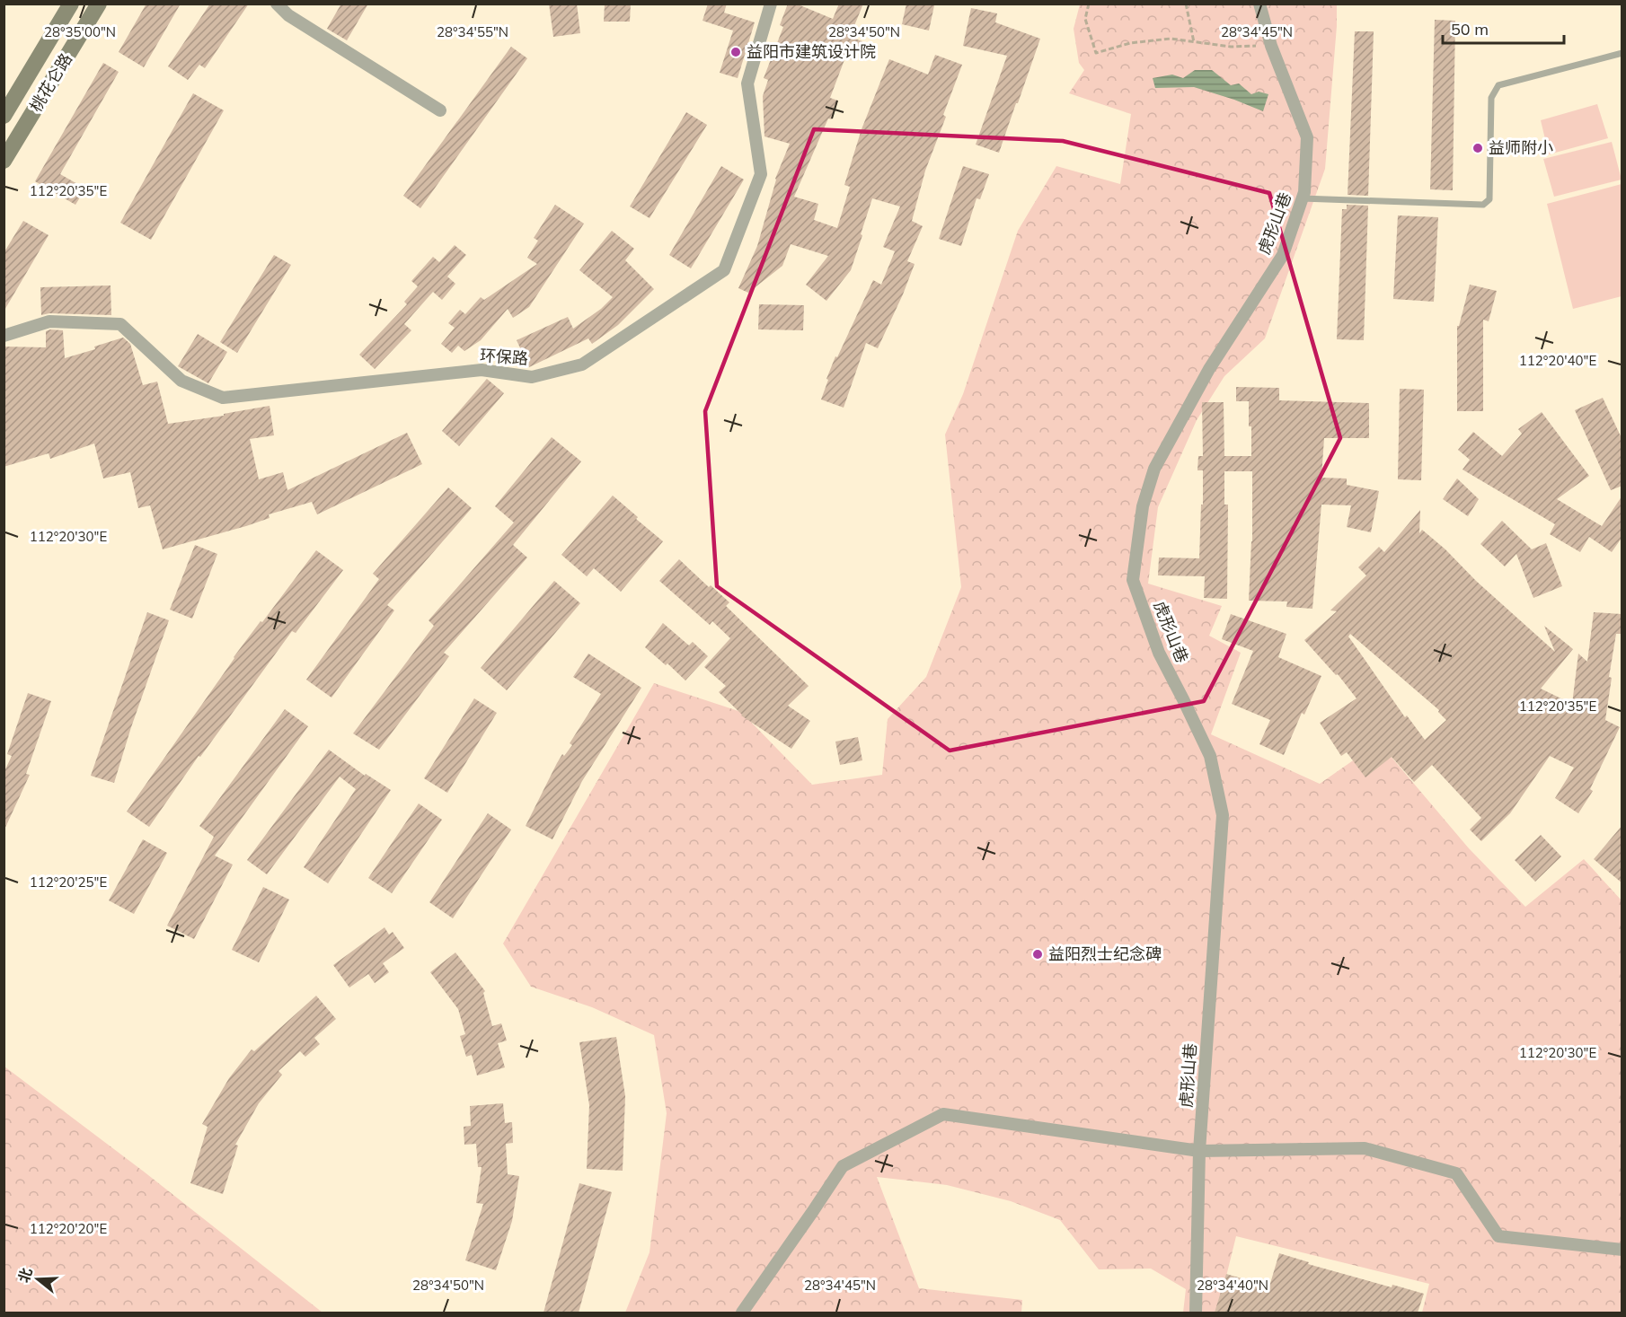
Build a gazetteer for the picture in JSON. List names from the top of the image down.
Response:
{
  "streets": {
    "main road": ["桃花仑路"],
    "street": ["虎形山巷", "环保路"]
  },
  "places": ["益阳市建筑设计院", "益师附小", "益阳烈士纪念碑"],
  "scale_bar": "50 m",
  "north": "left",
  "coordinates": [
    "28°35'00\"N",
    "28°34'55\"N",
    "28°34'50\"N",
    "28°34'45\"N",
    "112°20'35\"E",
    "112°20'40\"E",
    "112°20'30\"E",
    "112°20'25\"E",
    "112°20'20\"E",
    "28°34'40\"N"
  ]
}
